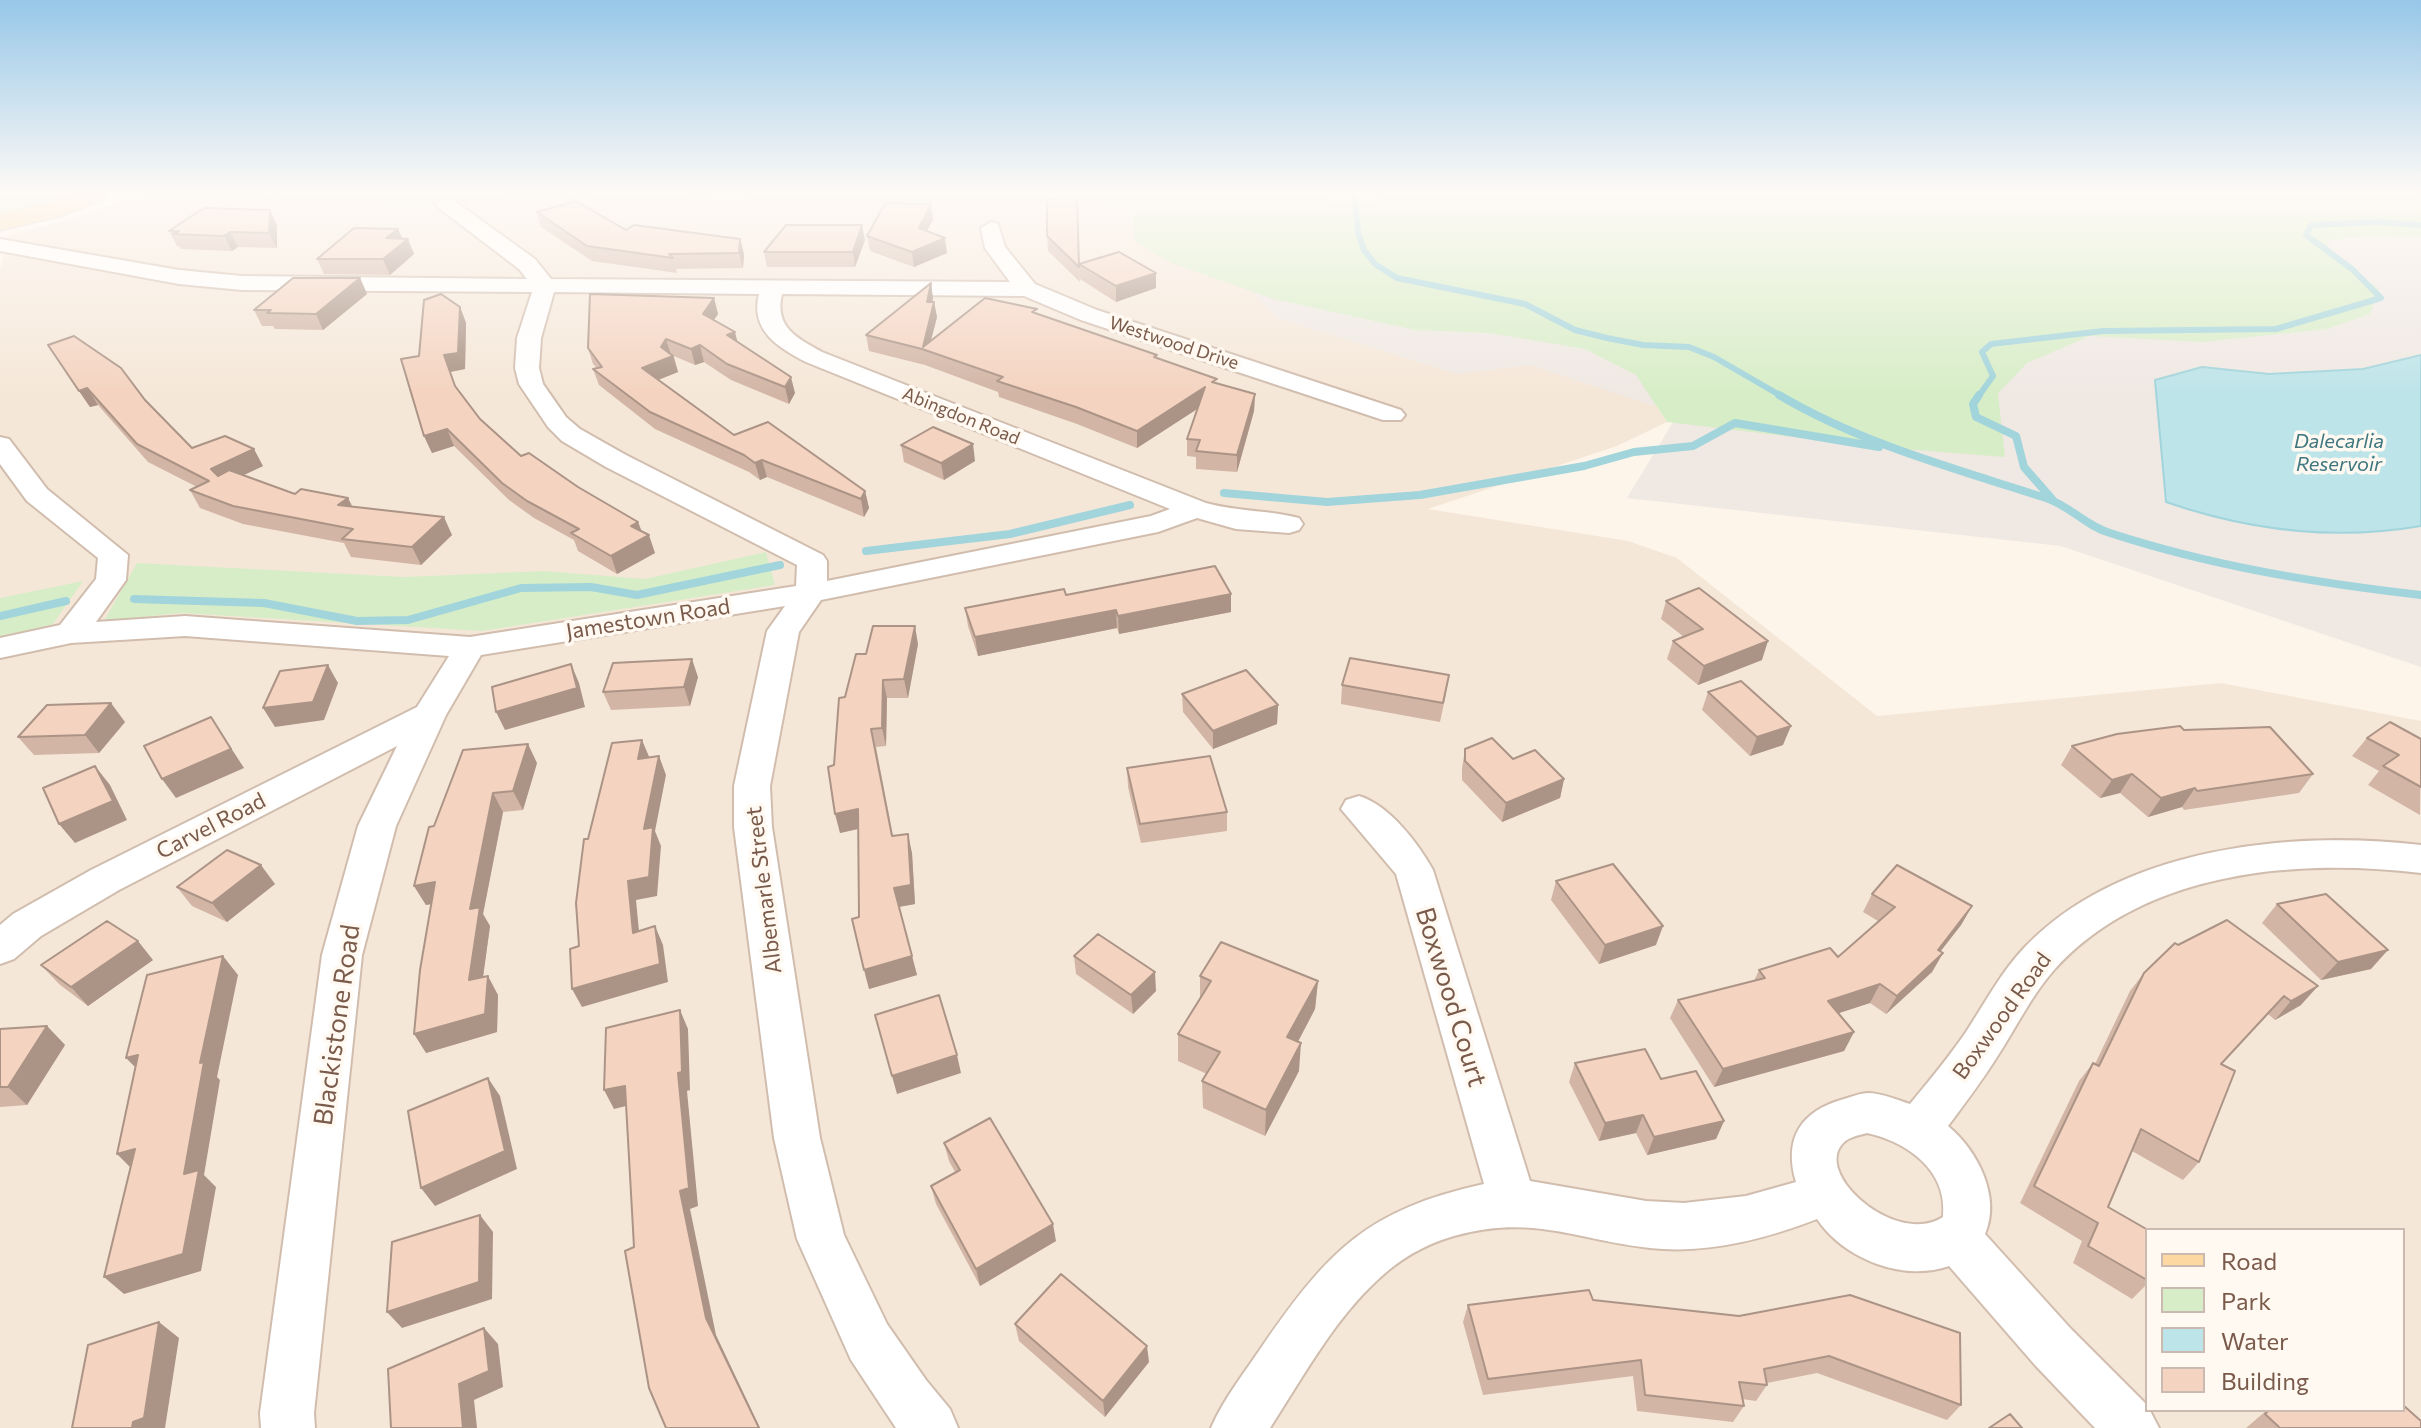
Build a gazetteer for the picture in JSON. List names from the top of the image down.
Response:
{
  "streets": {
    "street": [
      "Westwood Drive",
      "Abingdon Road",
      "Jamestown Road",
      "Carvel Road",
      "Albemarle Street",
      "Boxwood Court",
      "Boxwood Road",
      "Blackistone Road"
    ]
  },
  "crossings": [
    ["Abingdon Road", "Jamestown Road"],
    ["Jamestown Road", "Albemarle Street"],
    ["Jamestown Road", "Blackistone Road"],
    ["Carvel Road", "Blackistone Road"]
  ],
  "water": ["Dalecarlia Reservoir"],
  "legend": [
    "Road",
    "Park",
    "Water",
    "Building"
  ]
}
